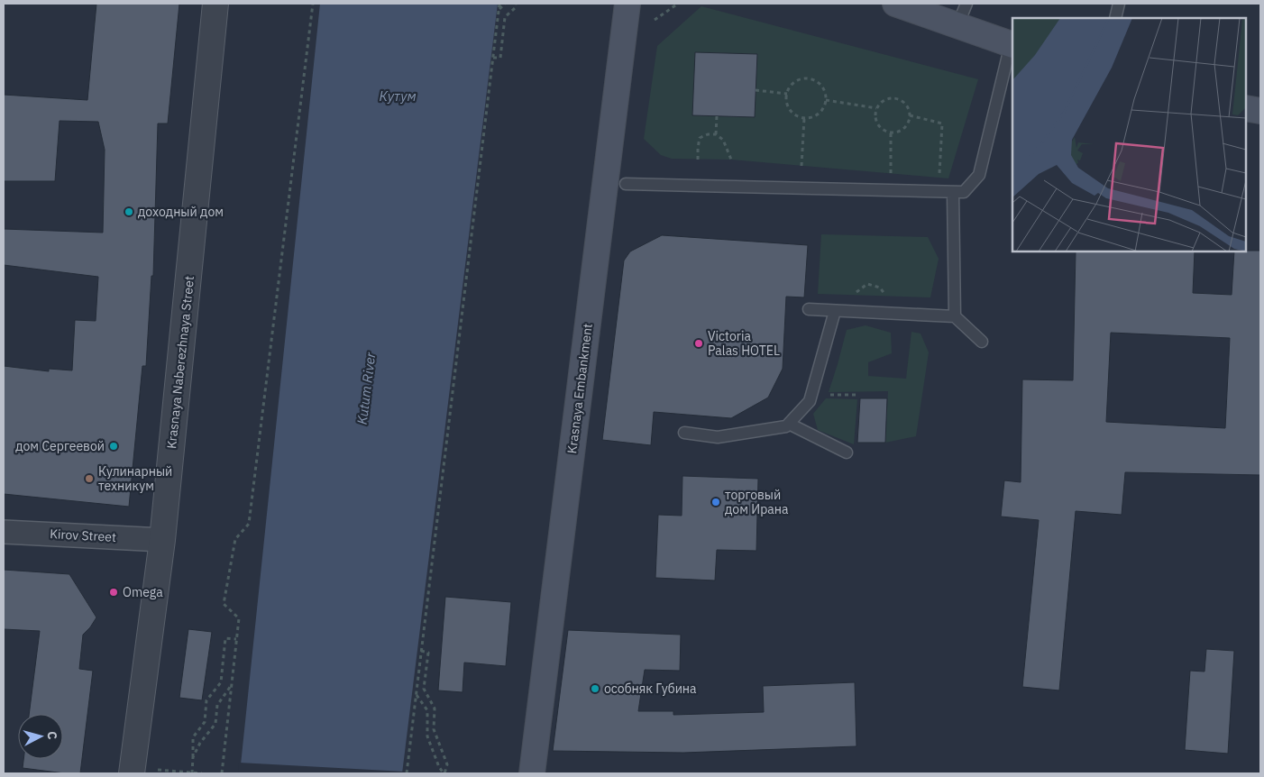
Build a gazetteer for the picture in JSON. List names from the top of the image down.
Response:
{
  "streets": {
    "main road": ["Krasnaya Embankment"],
    "street": ["Krasnaya Naberezhnaya Street", "Kirov Street"]
  },
  "crossings": [
    ["Krasnaya Naberezhnaya Street", "Kirov Street"]
  ],
  "water": ["Кутум", "Kutum River"],
  "places": [
    "доходный дом",
    "Victoria Palas HOTEL",
    "дом Сергеевой",
    "Кулинарный техникум",
    "торговый дом Ирана",
    "Omega",
    "особняк Губина"
  ],
  "north": "right"
}
